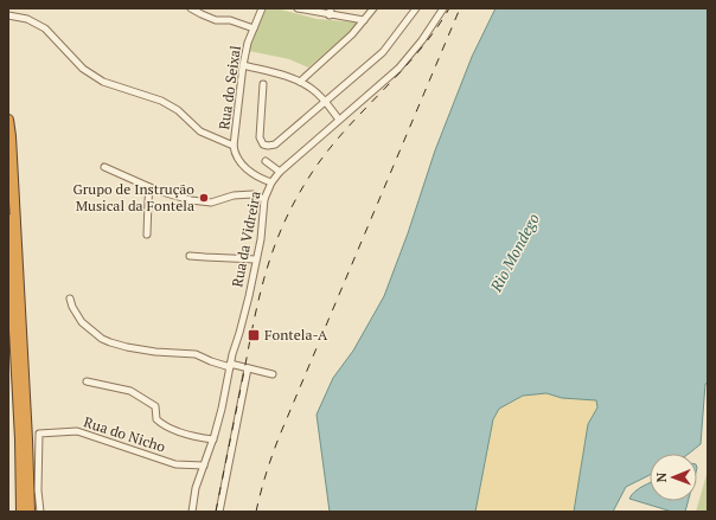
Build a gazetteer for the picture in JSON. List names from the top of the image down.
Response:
{
  "streets": {
    "street": ["Rua do Seixal", "Rua da Vidreira", "Rua do Nicho"]
  },
  "crossings": [
    ["Rua da Vidreira", "Rua do Nicho"]
  ],
  "water": ["Rio Mondego"],
  "places": {
    "other": ["Grupo de Instrução Musical da Fontela"],
    "transit": ["Fontela-A"]
  },
  "north": "left"
}
